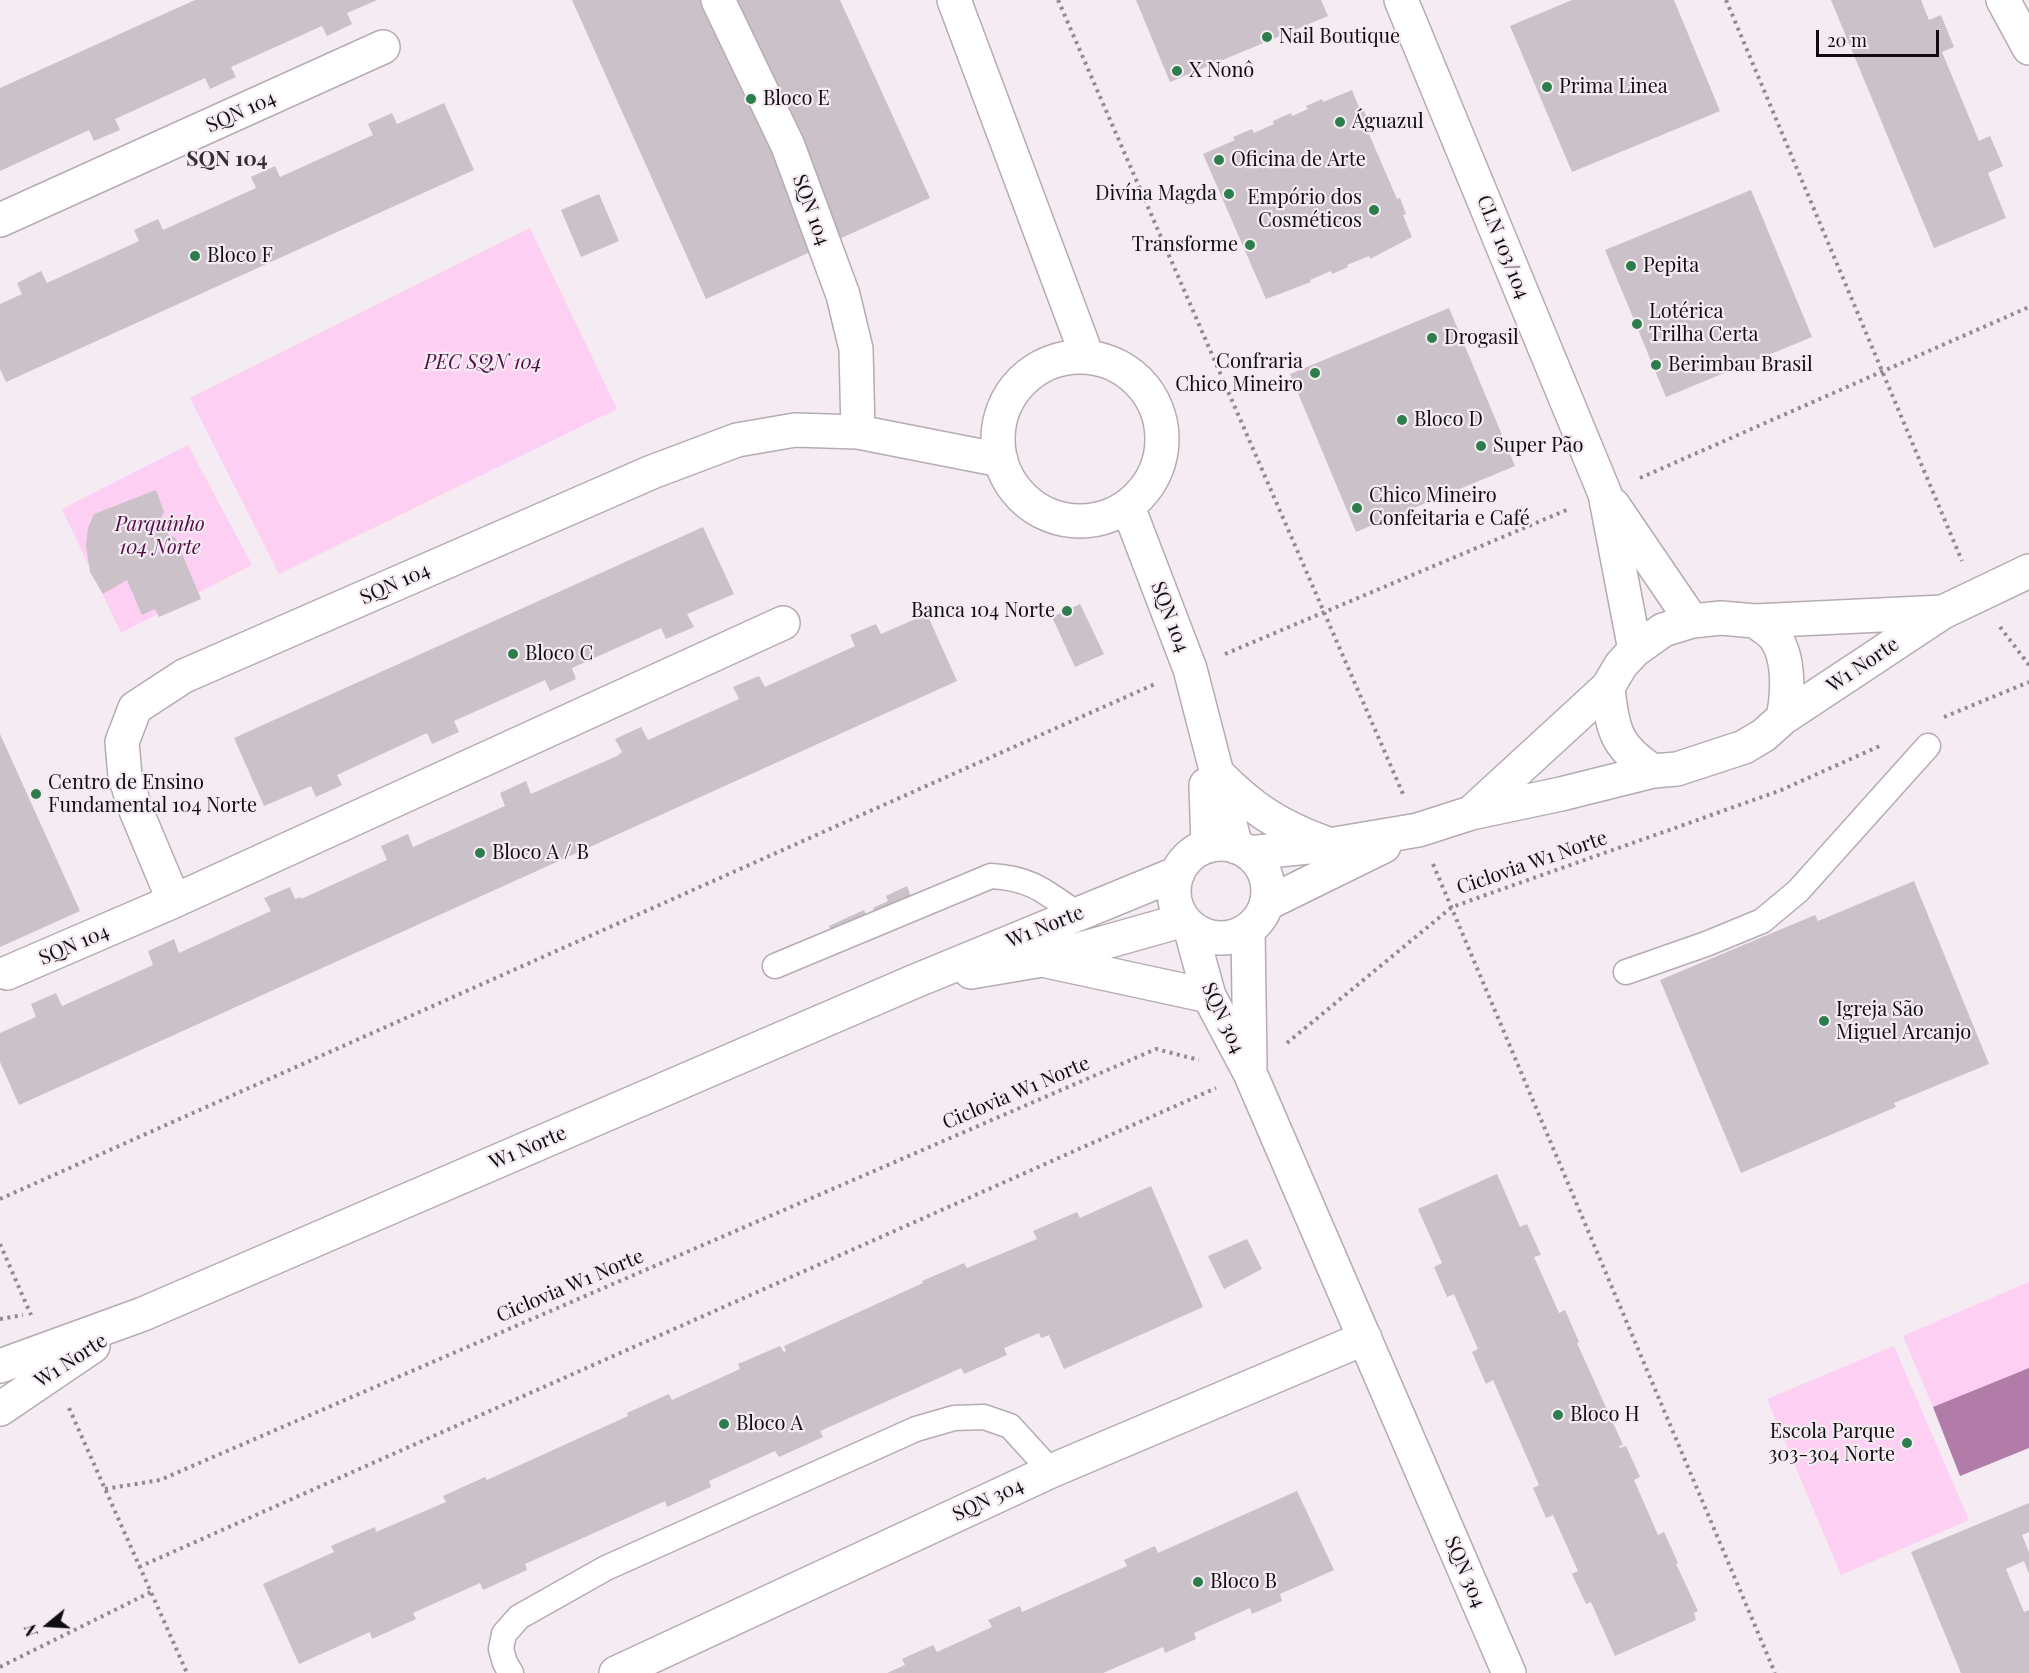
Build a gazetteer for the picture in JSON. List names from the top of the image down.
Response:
{
  "streets": {
    "street": [
      "SQN 104",
      "CLN 103/104",
      "W1 Norte",
      "SQN 304"
    ],
    "path": ["Ciclovia W1 Norte"]
  },
  "crossings": [
    ["SQN 104", "W1 Norte"],
    ["SQN 104", "SQN 304"],
    ["CLN 103/104", "W1 Norte"],
    ["W1 Norte", "SQN 304"],
    ["Ciclovia W1 Norte", "SQN 304"]
  ],
  "districts": ["SQN 104"],
  "parks": ["PEC SQN 104", "Parquinho 104 Norte"],
  "places": [
    "Nail Boutique",
    "X Nonô",
    "Prima Linea",
    "Bloco E",
    "Águazul",
    "Oficina de Arte",
    "Divína Magda",
    "Empório dos Cosméticos",
    "Transforme",
    "Bloco F",
    "Pepita",
    "Lotérica Trilha Certa",
    "Drogasil",
    "Berimbau Brasil",
    "Confraria Chico Mineiro",
    "Bloco D",
    "Super Pão",
    "Chico Mineiro Confeitaria e Café",
    "Banca 104 Norte",
    "Bloco C",
    "Centro de Ensino Fundamental 104 Norte",
    "Bloco A / B",
    "Igreja São Miguel Arcanjo",
    "Bloco H",
    "Bloco A",
    "Escola Parque 303-304 Norte",
    "Bloco B"
  ],
  "scale_bar": "20 m",
  "north": "left"
}
